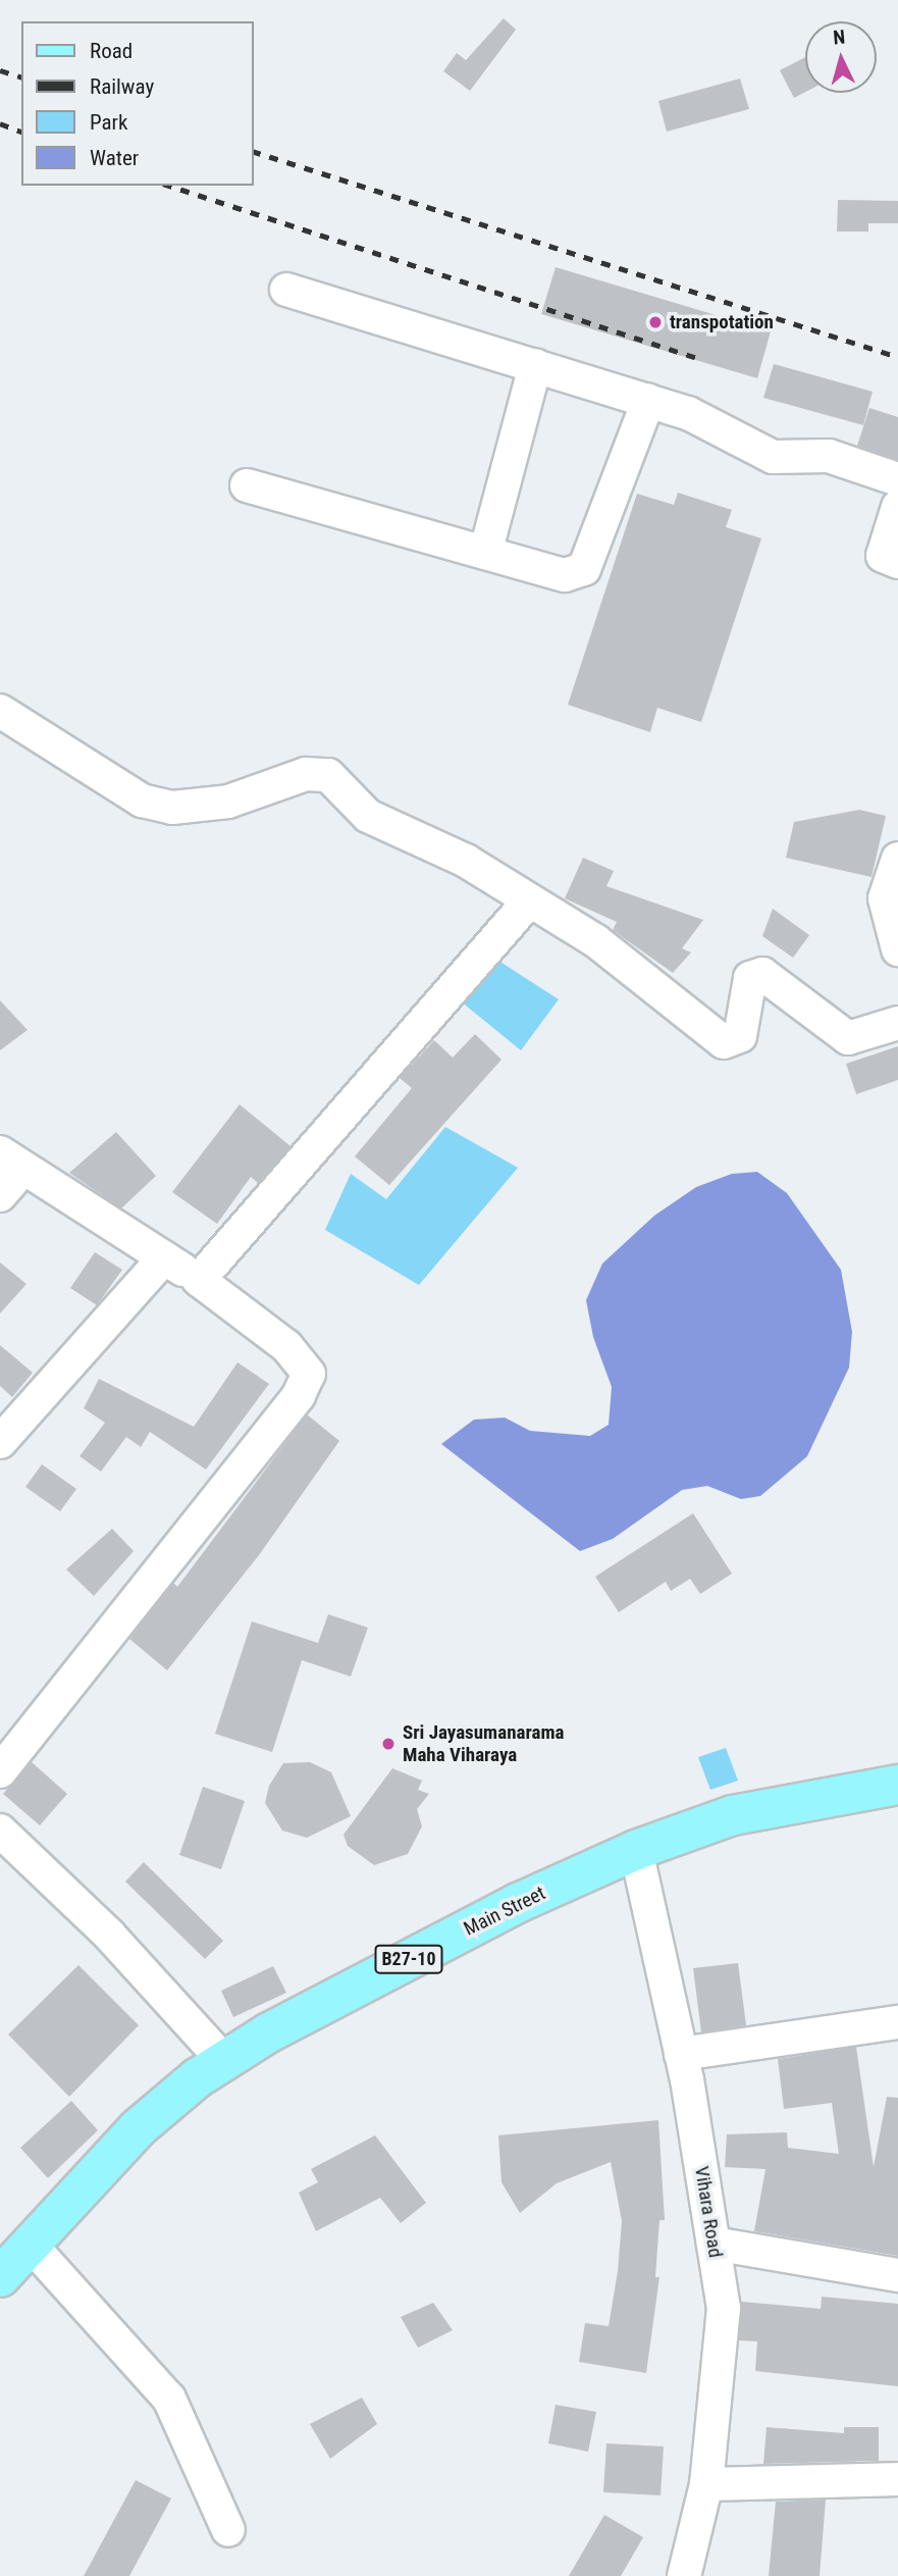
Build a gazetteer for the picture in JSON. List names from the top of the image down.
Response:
{
  "streets": {
    "main road": ["Main Street", "B27-10"],
    "street": ["Vihara Road"]
  },
  "crossings": [
    ["Main Street", "Vihara Road"]
  ],
  "places": ["transpotation", "Sri Jayasumanarama Maha Viharaya"],
  "legend": [
    "Road",
    "Railway",
    "Park",
    "Water"
  ],
  "north": "top"
}
